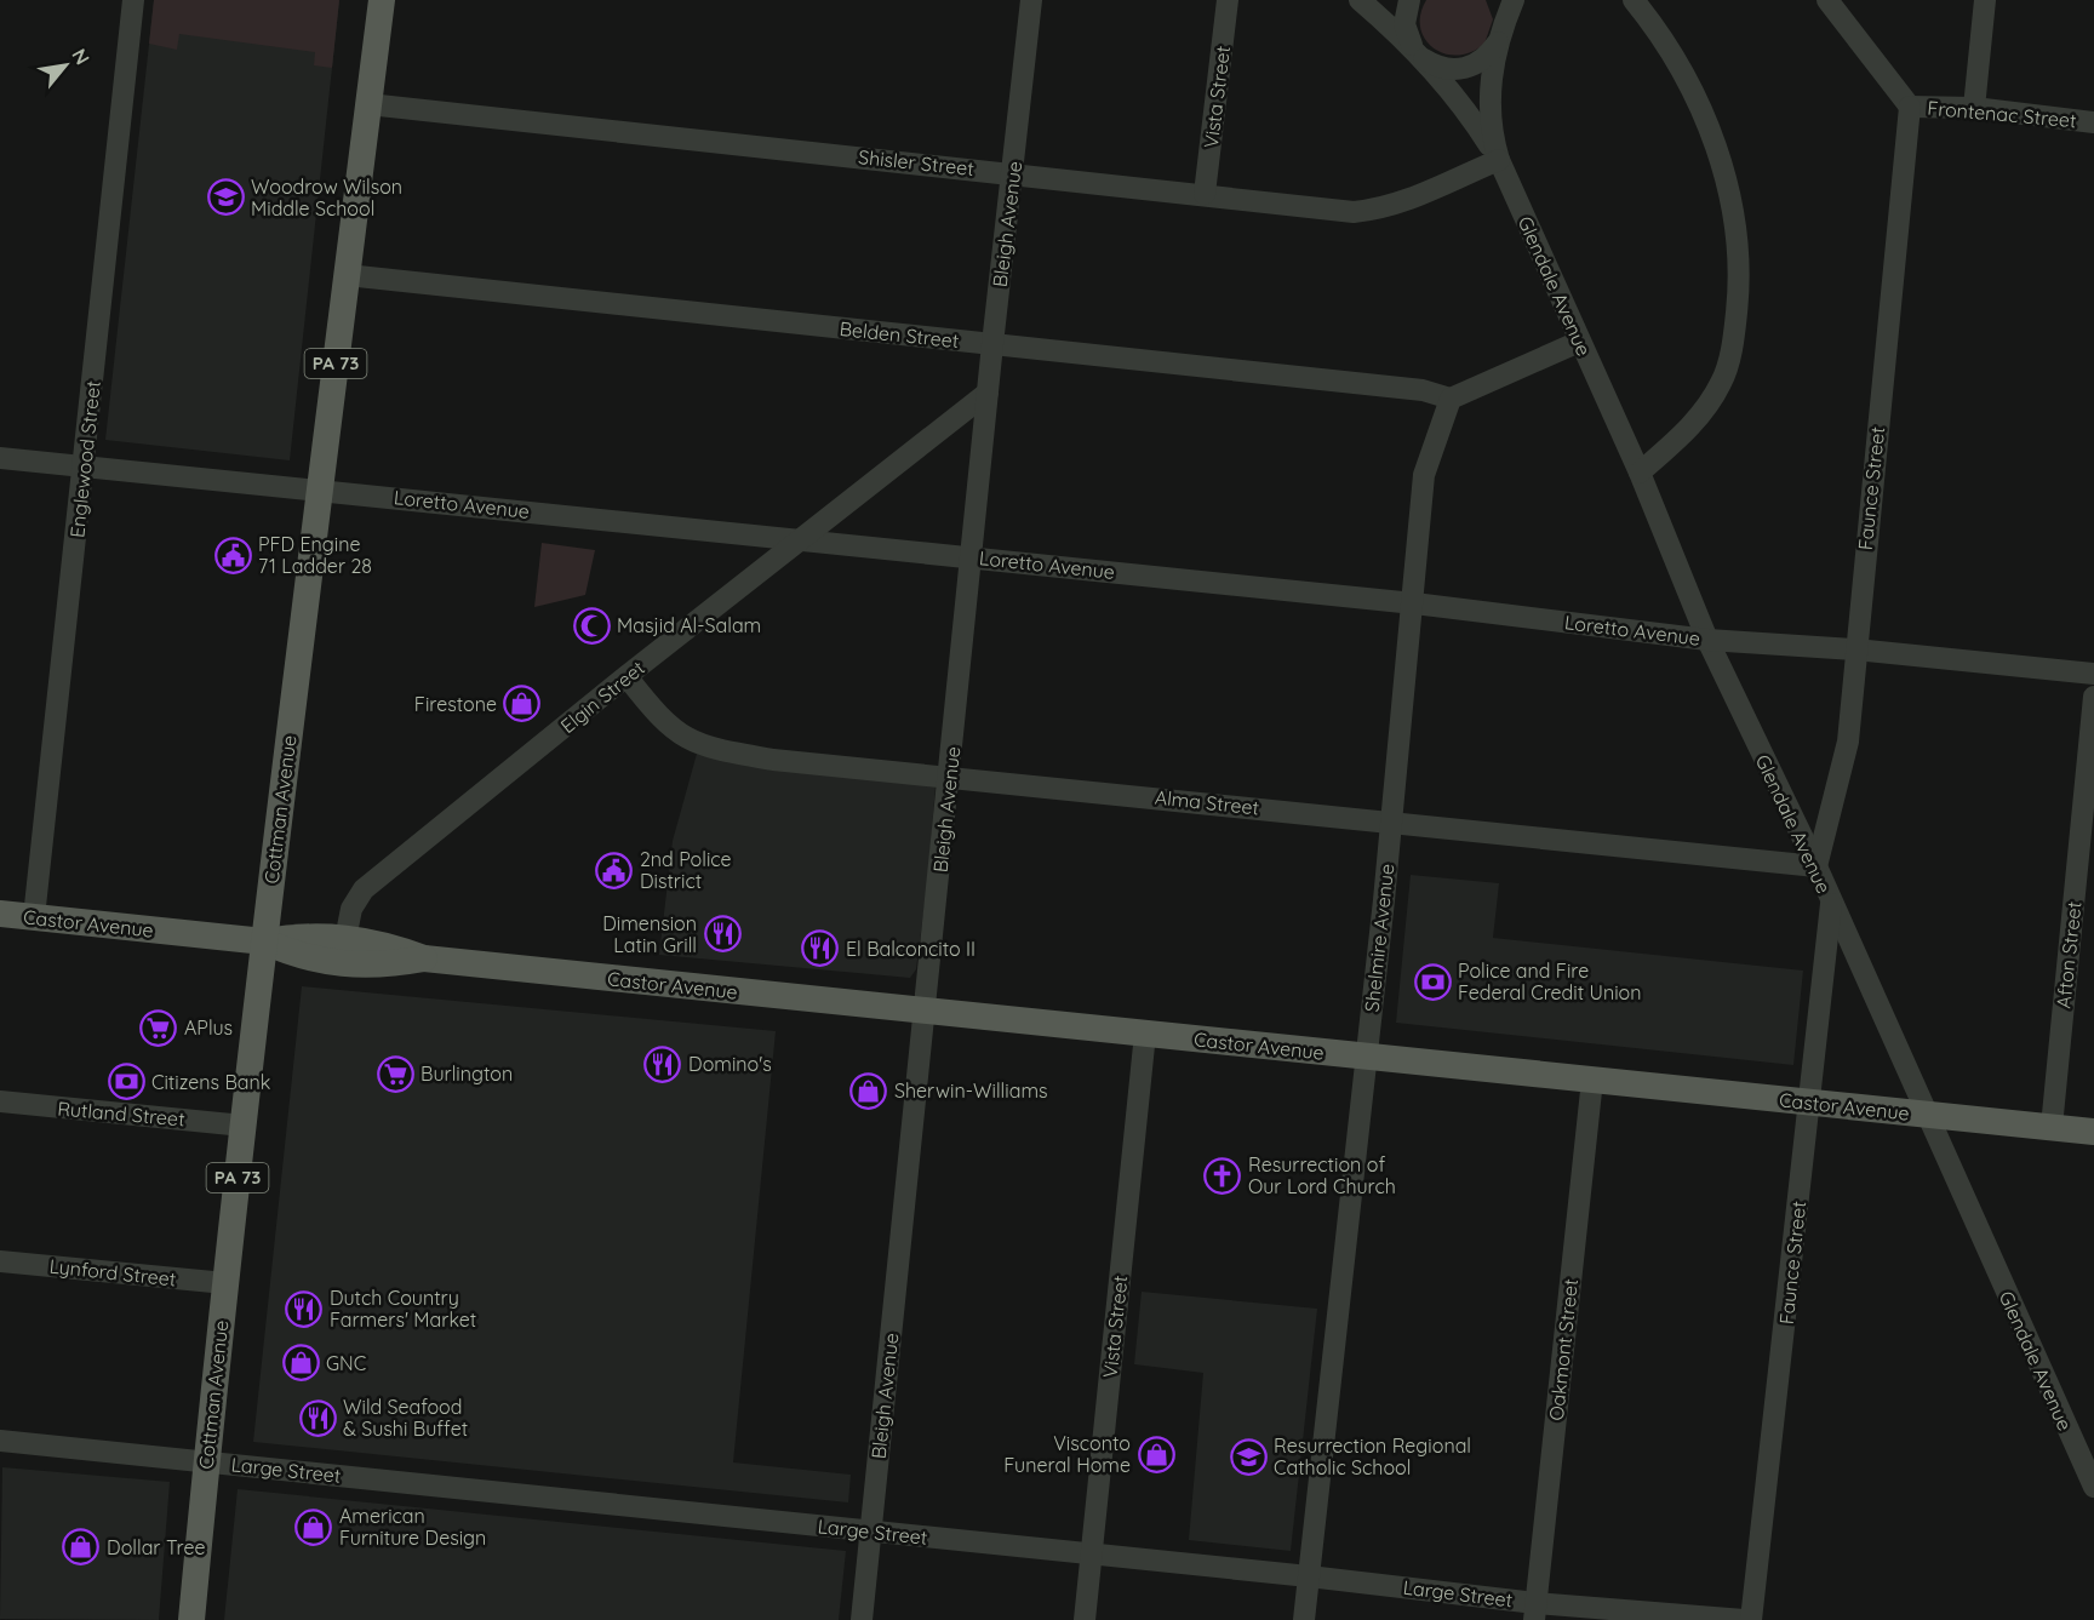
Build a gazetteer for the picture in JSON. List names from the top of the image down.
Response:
{
  "streets": {
    "main road": ["PA 73", "Cottman Avenue", "Castor Avenue"],
    "street": [
      "Vista Street",
      "Frontenac Street",
      "Shisler Street",
      "Bleigh Avenue",
      "Glendale Avenue",
      "Belden Street",
      "Englewood Street",
      "Faunce Street",
      "Loretto Avenue",
      "Elgin Street",
      "Alma Street",
      "Shelmire Avenue",
      "Afton Street",
      "Rutland Street",
      "Lynford Street",
      "Oakmont Street",
      "Large Street"
    ]
  },
  "crossings": [
    ["Vista Street", "Shisler Street"],
    ["Vista Street", "Castor Avenue"],
    ["Vista Street", "Large Street"],
    ["Frontenac Street", "Faunce Street"],
    ["Shisler Street", "Bleigh Avenue"],
    ["Shisler Street", "Glendale Avenue"],
    ["Shisler Street", "Cottman Avenue"],
    ["Bleigh Avenue", "Belden Street"],
    ["Bleigh Avenue", "Loretto Avenue"],
    ["Bleigh Avenue", "Elgin Street"],
    ["Bleigh Avenue", "Alma Street"],
    ["Bleigh Avenue", "Castor Avenue"],
    ["Bleigh Avenue", "Large Street"],
    ["Glendale Avenue", "Faunce Street"],
    ["Glendale Avenue", "Loretto Avenue"],
    ["Glendale Avenue", "Alma Street"],
    ["Glendale Avenue", "Castor Avenue"],
    ["Belden Street", "Cottman Avenue"],
    ["Belden Street", "Shelmire Avenue"],
    ["Englewood Street", "Loretto Avenue"],
    ["Englewood Street", "Castor Avenue"],
    ["Faunce Street", "Loretto Avenue"],
    ["Faunce Street", "Alma Street"],
    ["Faunce Street", "Castor Avenue"],
    ["Loretto Avenue", "Elgin Street"],
    ["Loretto Avenue", "Cottman Avenue"],
    ["Loretto Avenue", "Shelmire Avenue"],
    ["Elgin Street", "Alma Street"],
    ["Elgin Street", "Castor Avenue"],
    ["Alma Street", "Shelmire Avenue"],
    ["Cottman Avenue", "Castor Avenue"],
    ["Cottman Avenue", "Rutland Street"],
    ["Cottman Avenue", "Lynford Street"],
    ["Cottman Avenue", "Large Street"],
    ["Castor Avenue", "Shelmire Avenue"],
    ["Castor Avenue", "Afton Street"],
    ["Castor Avenue", "Oakmont Street"],
    ["Shelmire Avenue", "Large Street"],
    ["Oakmont Street", "Large Street"]
  ],
  "places": {
    "school or university": ["Woodrow Wilson Middle School", "Resurrection Regional Catholic School"],
    "public building": ["PFD Engine 71 Ladder 28", "2nd Police District"],
    "mosque": ["Masjid Al-Salam"],
    "shop": [
      "Firestone",
      "Sherwin-Williams",
      "GNC",
      "Visconto Funeral Home",
      "American Furniture Design",
      "Dollar Tree"
    ],
    "restaurant": [
      "Dimension Latin Grill",
      "El Balconcito II",
      "Domino's",
      "Dutch Country Farmers' Market",
      "Wild Seafood & Sushi Buffet"
    ],
    "bank": ["Police and Fire Federal Credit Union", "Citizens Bank"],
    "supermarket": ["APlus", "Burlington"],
    "church": ["Resurrection of Our Lord Church"]
  },
  "north": "top right"
}
